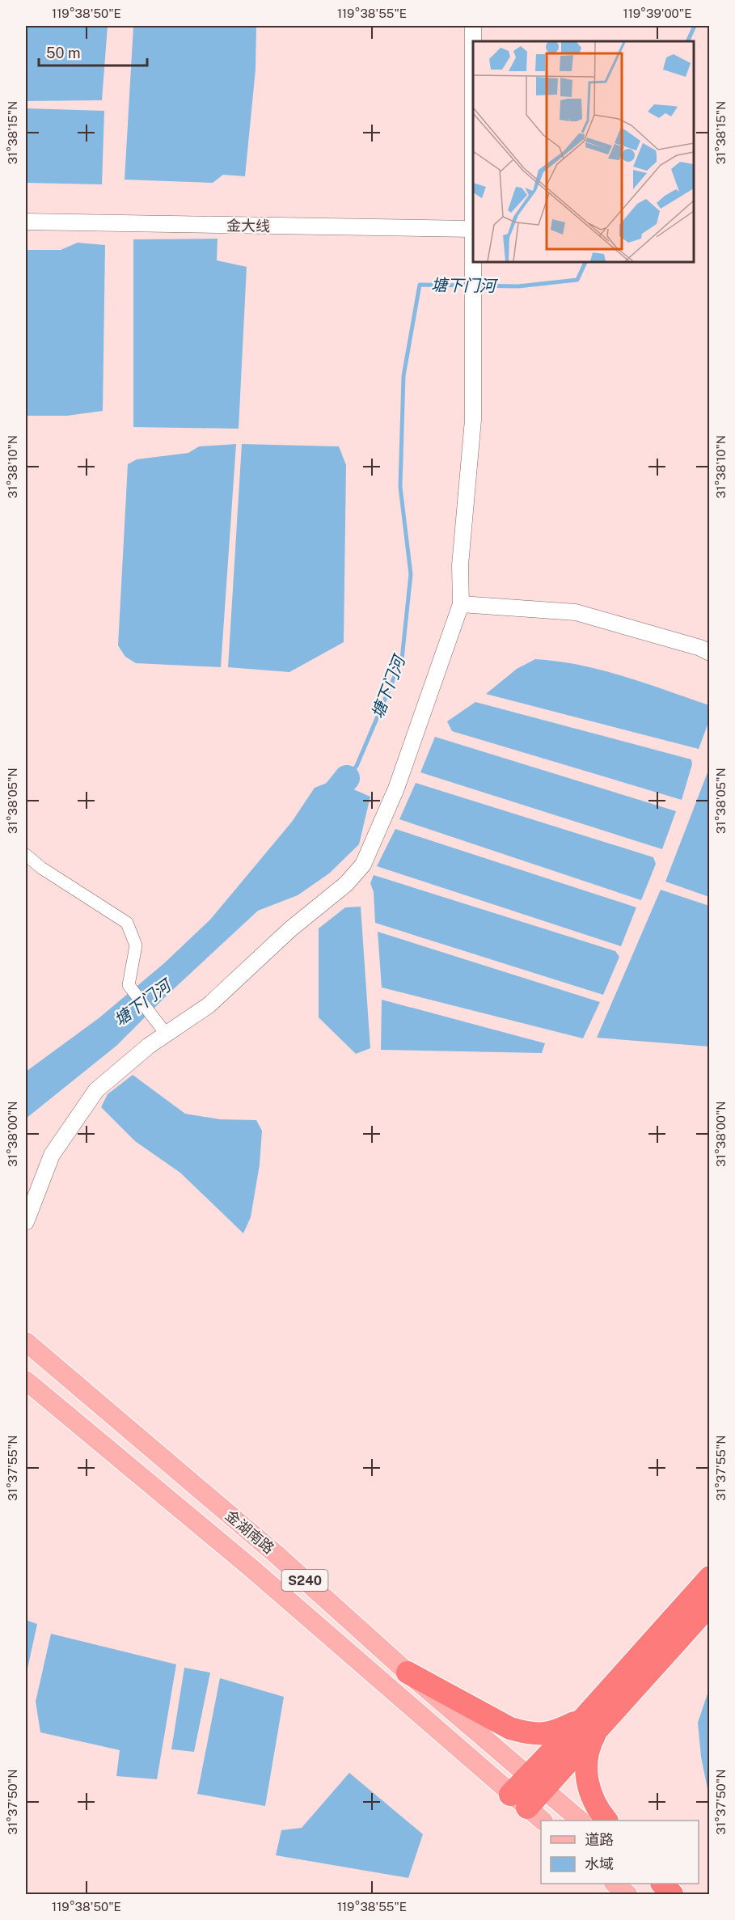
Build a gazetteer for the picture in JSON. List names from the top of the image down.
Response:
{
  "streets": {
    "main road": ["金湖南路", "S240"],
    "street": ["金大线"]
  },
  "water": ["塘下门河"],
  "legend": ["道路", "水域"],
  "scale_bar": "50 m",
  "coordinates": [
    "119°38'50\"E",
    "119°38'55\"E",
    "119°39'00\"E",
    "31°38'15\"N",
    "31°38'10\"N",
    "31°38'05\"N",
    "31°38'00\"N",
    "31°37'55\"N",
    "31°37'50\"N"
  ]
}
